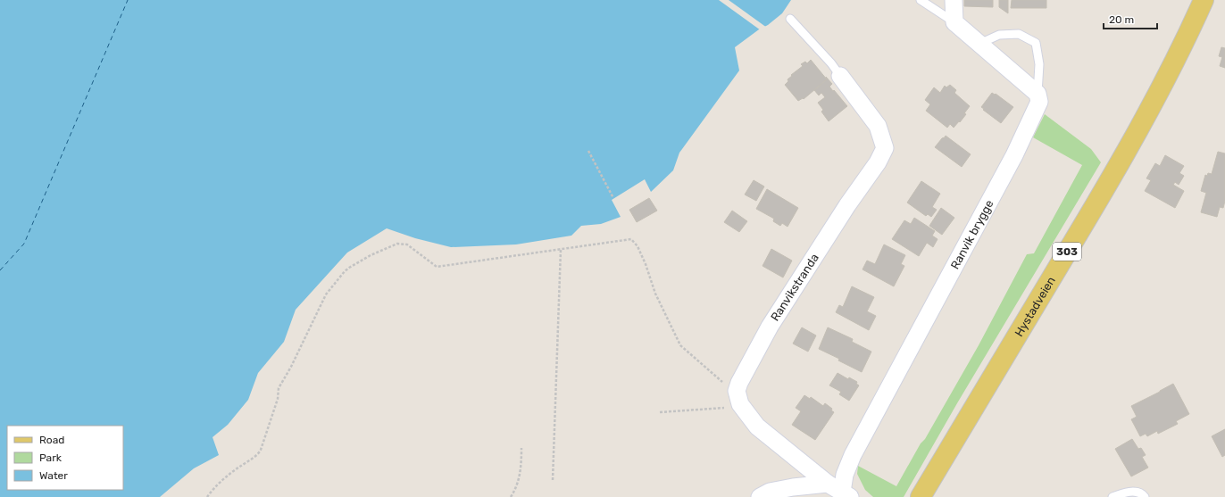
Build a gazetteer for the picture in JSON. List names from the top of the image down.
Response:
{
  "streets": {
    "main road": ["303", "Hystadveien"],
    "street": ["Ranvik brygge", "Ranvikstranda"]
  },
  "legend": ["Road", "Park", "Water"],
  "scale_bar": "20 m"
}
